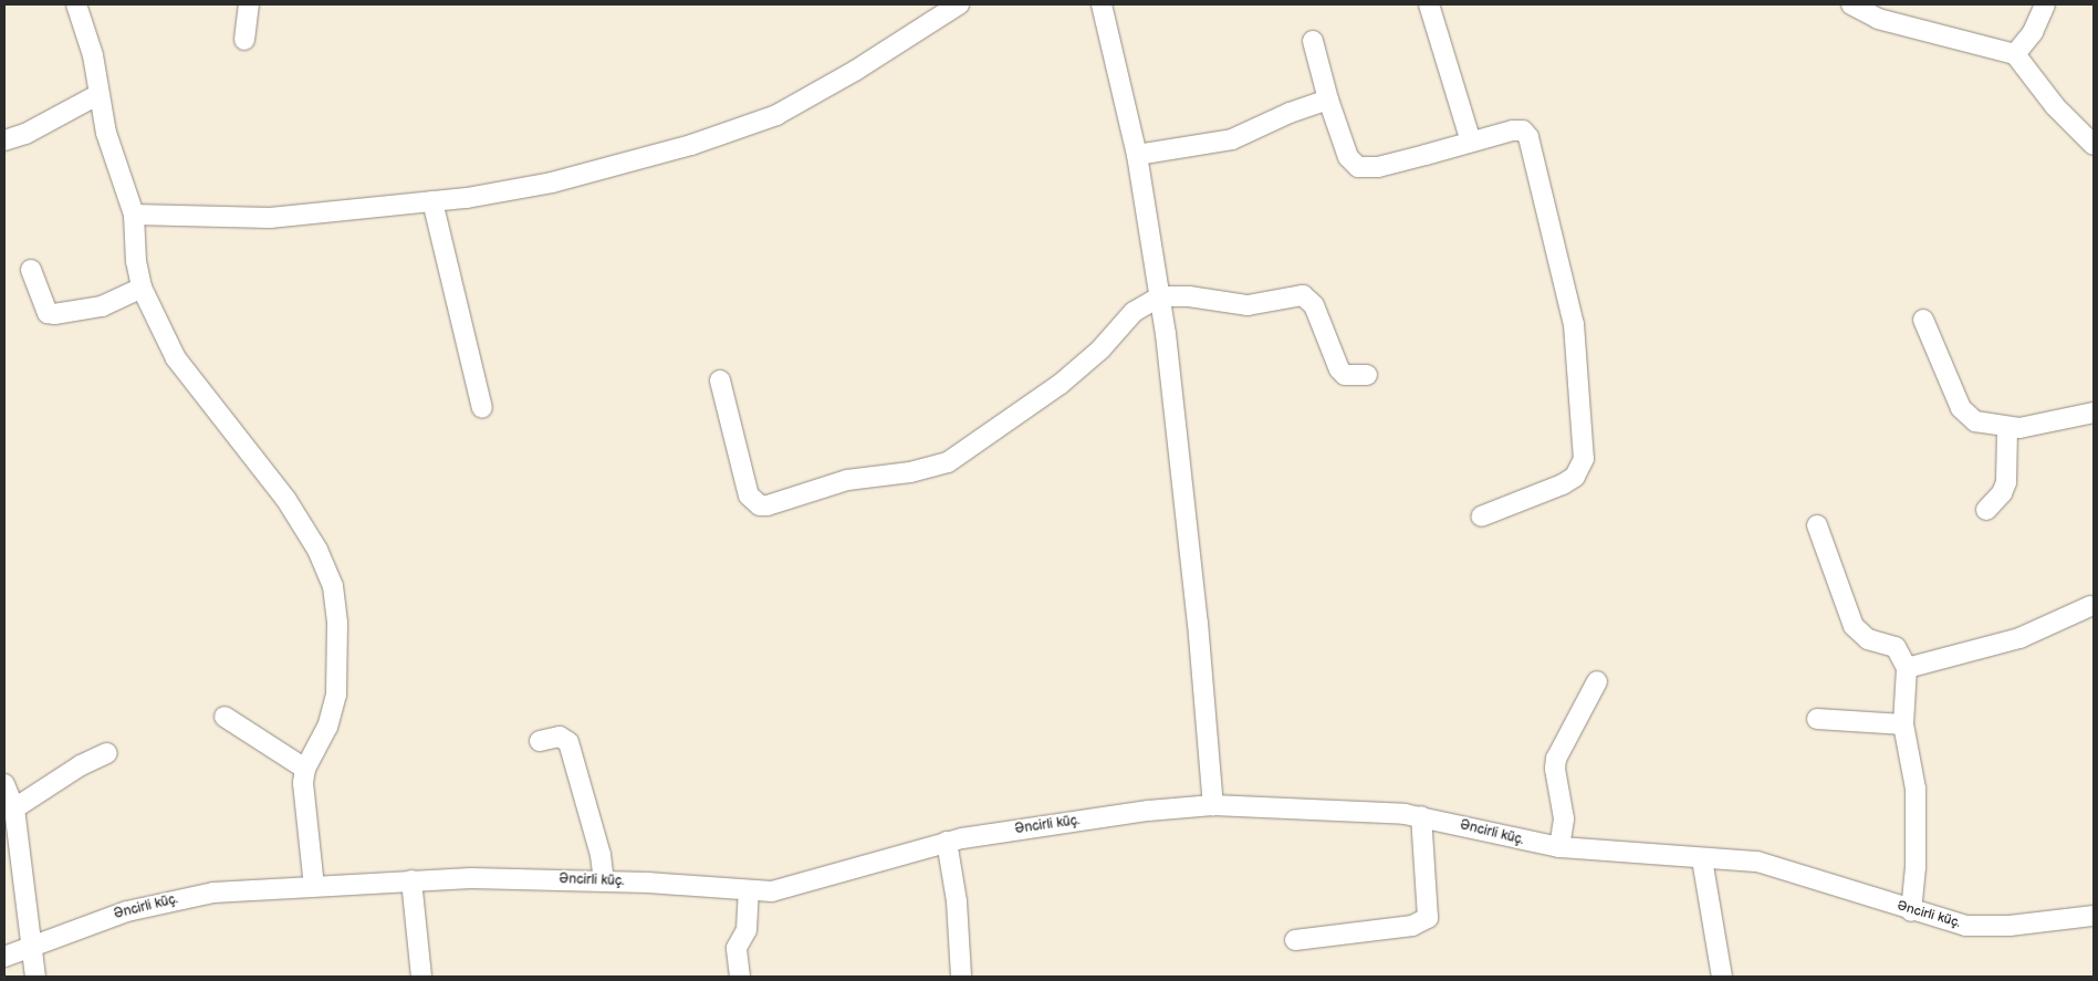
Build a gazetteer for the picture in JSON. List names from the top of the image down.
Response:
{
  "streets": {
    "street": ["Əncirli küç."]
  }
}
